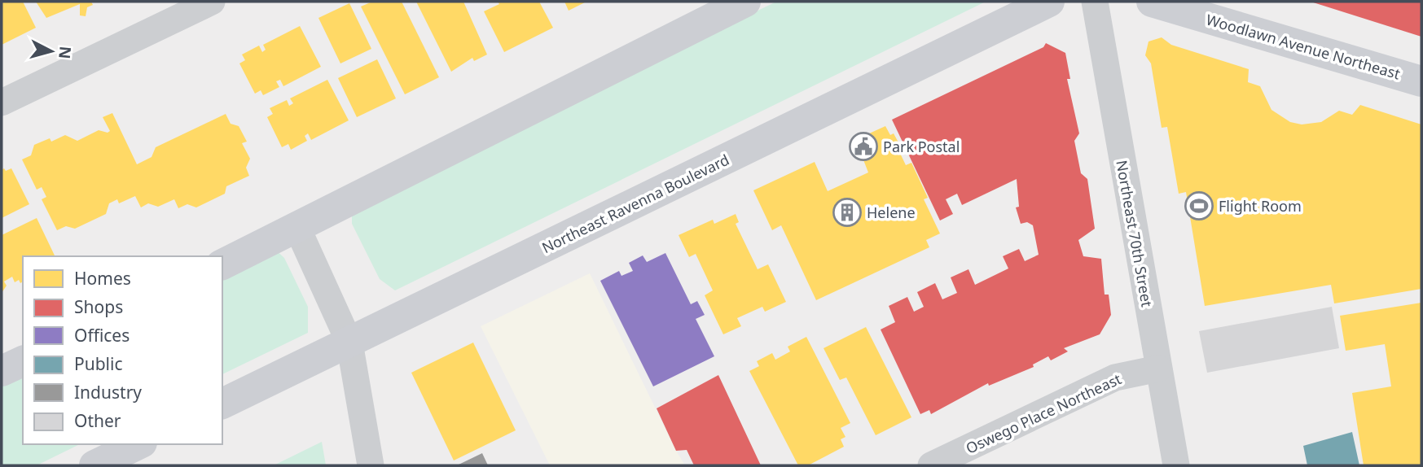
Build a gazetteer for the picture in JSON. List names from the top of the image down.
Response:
{
  "streets": {
    "main road": ["Woodlawn Avenue Northeast", "Northeast Ravenna Boulevard"],
    "street": ["Northeast 70th Street", "Oswego Place Northeast"]
  },
  "crossings": [
    ["Northeast 70th Street", "Oswego Place Northeast"]
  ],
  "places": {
    "public building": ["Park Postal"],
    "sports": ["Flight Room"],
    "building": ["Helene"]
  },
  "legend": [
    "Homes",
    "Shops",
    "Offices",
    "Public",
    "Industry",
    "Other"
  ],
  "north": "right"
}
